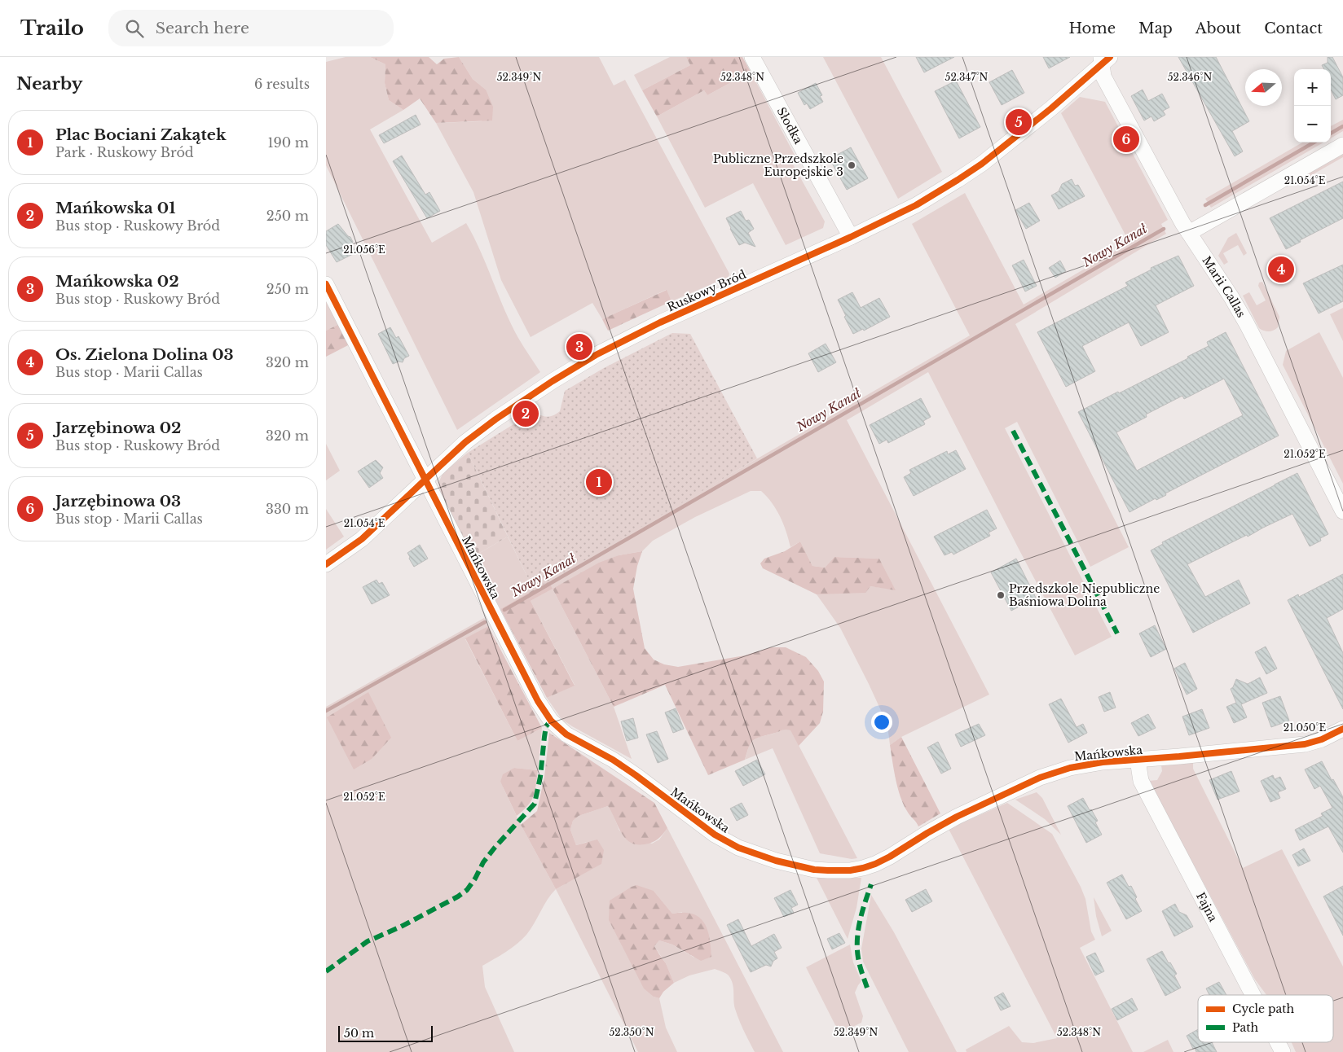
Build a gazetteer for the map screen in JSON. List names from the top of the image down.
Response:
{
  "streets": {
    "street": [
      "Słodka",
      "Marii Callas",
      "Ruskowy Bród",
      "Mańkowska",
      "Fajna"
    ]
  },
  "crossings": [
    ["Słodka", "Ruskowy Bród"],
    ["Marii Callas", "Ruskowy Bród"],
    ["Ruskowy Bród", "Mańkowska"],
    ["Mańkowska", "Fajna"]
  ],
  "water": ["Nowy Kanał"],
  "places": ["Publiczne Przedszkole Europejskie 3", "Przedszkole Niepubliczne Baśniowa Dolina"],
  "legend": ["Cycle path", "Path"],
  "scale_bar": "50 m",
  "north": "left",
  "page": {
    "header": "Trailo",
    "search": "Search here",
    "nav": [
      "Home",
      "Map",
      "About",
      "Contact"
    ],
    "heading": ["Nearby", "6 results"],
    "map_buttons": ["+", "−"],
    "pins": [
      "5",
      "6",
      "4",
      "3",
      "2",
      "1"
    ],
    "list": [
      {
        "mark": "1",
        "name": "Plac Bociani Zakątek",
        "note": "Park · Ruskowy Bród",
        "value": "190 m"
      },
      {
        "mark": "2",
        "name": "Mańkowska 01",
        "note": "Bus stop · Ruskowy Bród",
        "value": "250 m"
      },
      {
        "mark": "3",
        "name": "Mańkowska 02",
        "note": "Bus stop · Ruskowy Bród",
        "value": "250 m"
      },
      {
        "mark": "4",
        "name": "Os. Zielona Dolina 03",
        "note": "Bus stop · Marii Callas",
        "value": "320 m"
      },
      {
        "mark": "5",
        "name": "Jarzębinowa 02",
        "note": "Bus stop · Ruskowy Bród",
        "value": "320 m"
      },
      {
        "mark": "6",
        "name": "Jarzębinowa 03",
        "note": "Bus stop · Marii Callas",
        "value": "330 m"
      }
    ],
    "scale": "50 m"
  },
  "coordinates": [
    "52.349°N",
    "52.348°N",
    "52.347°N",
    "52.346°N",
    "21.054°E",
    "21.056°E",
    "21.052°E",
    "21.050°E",
    "52.350°N"
  ]
}
